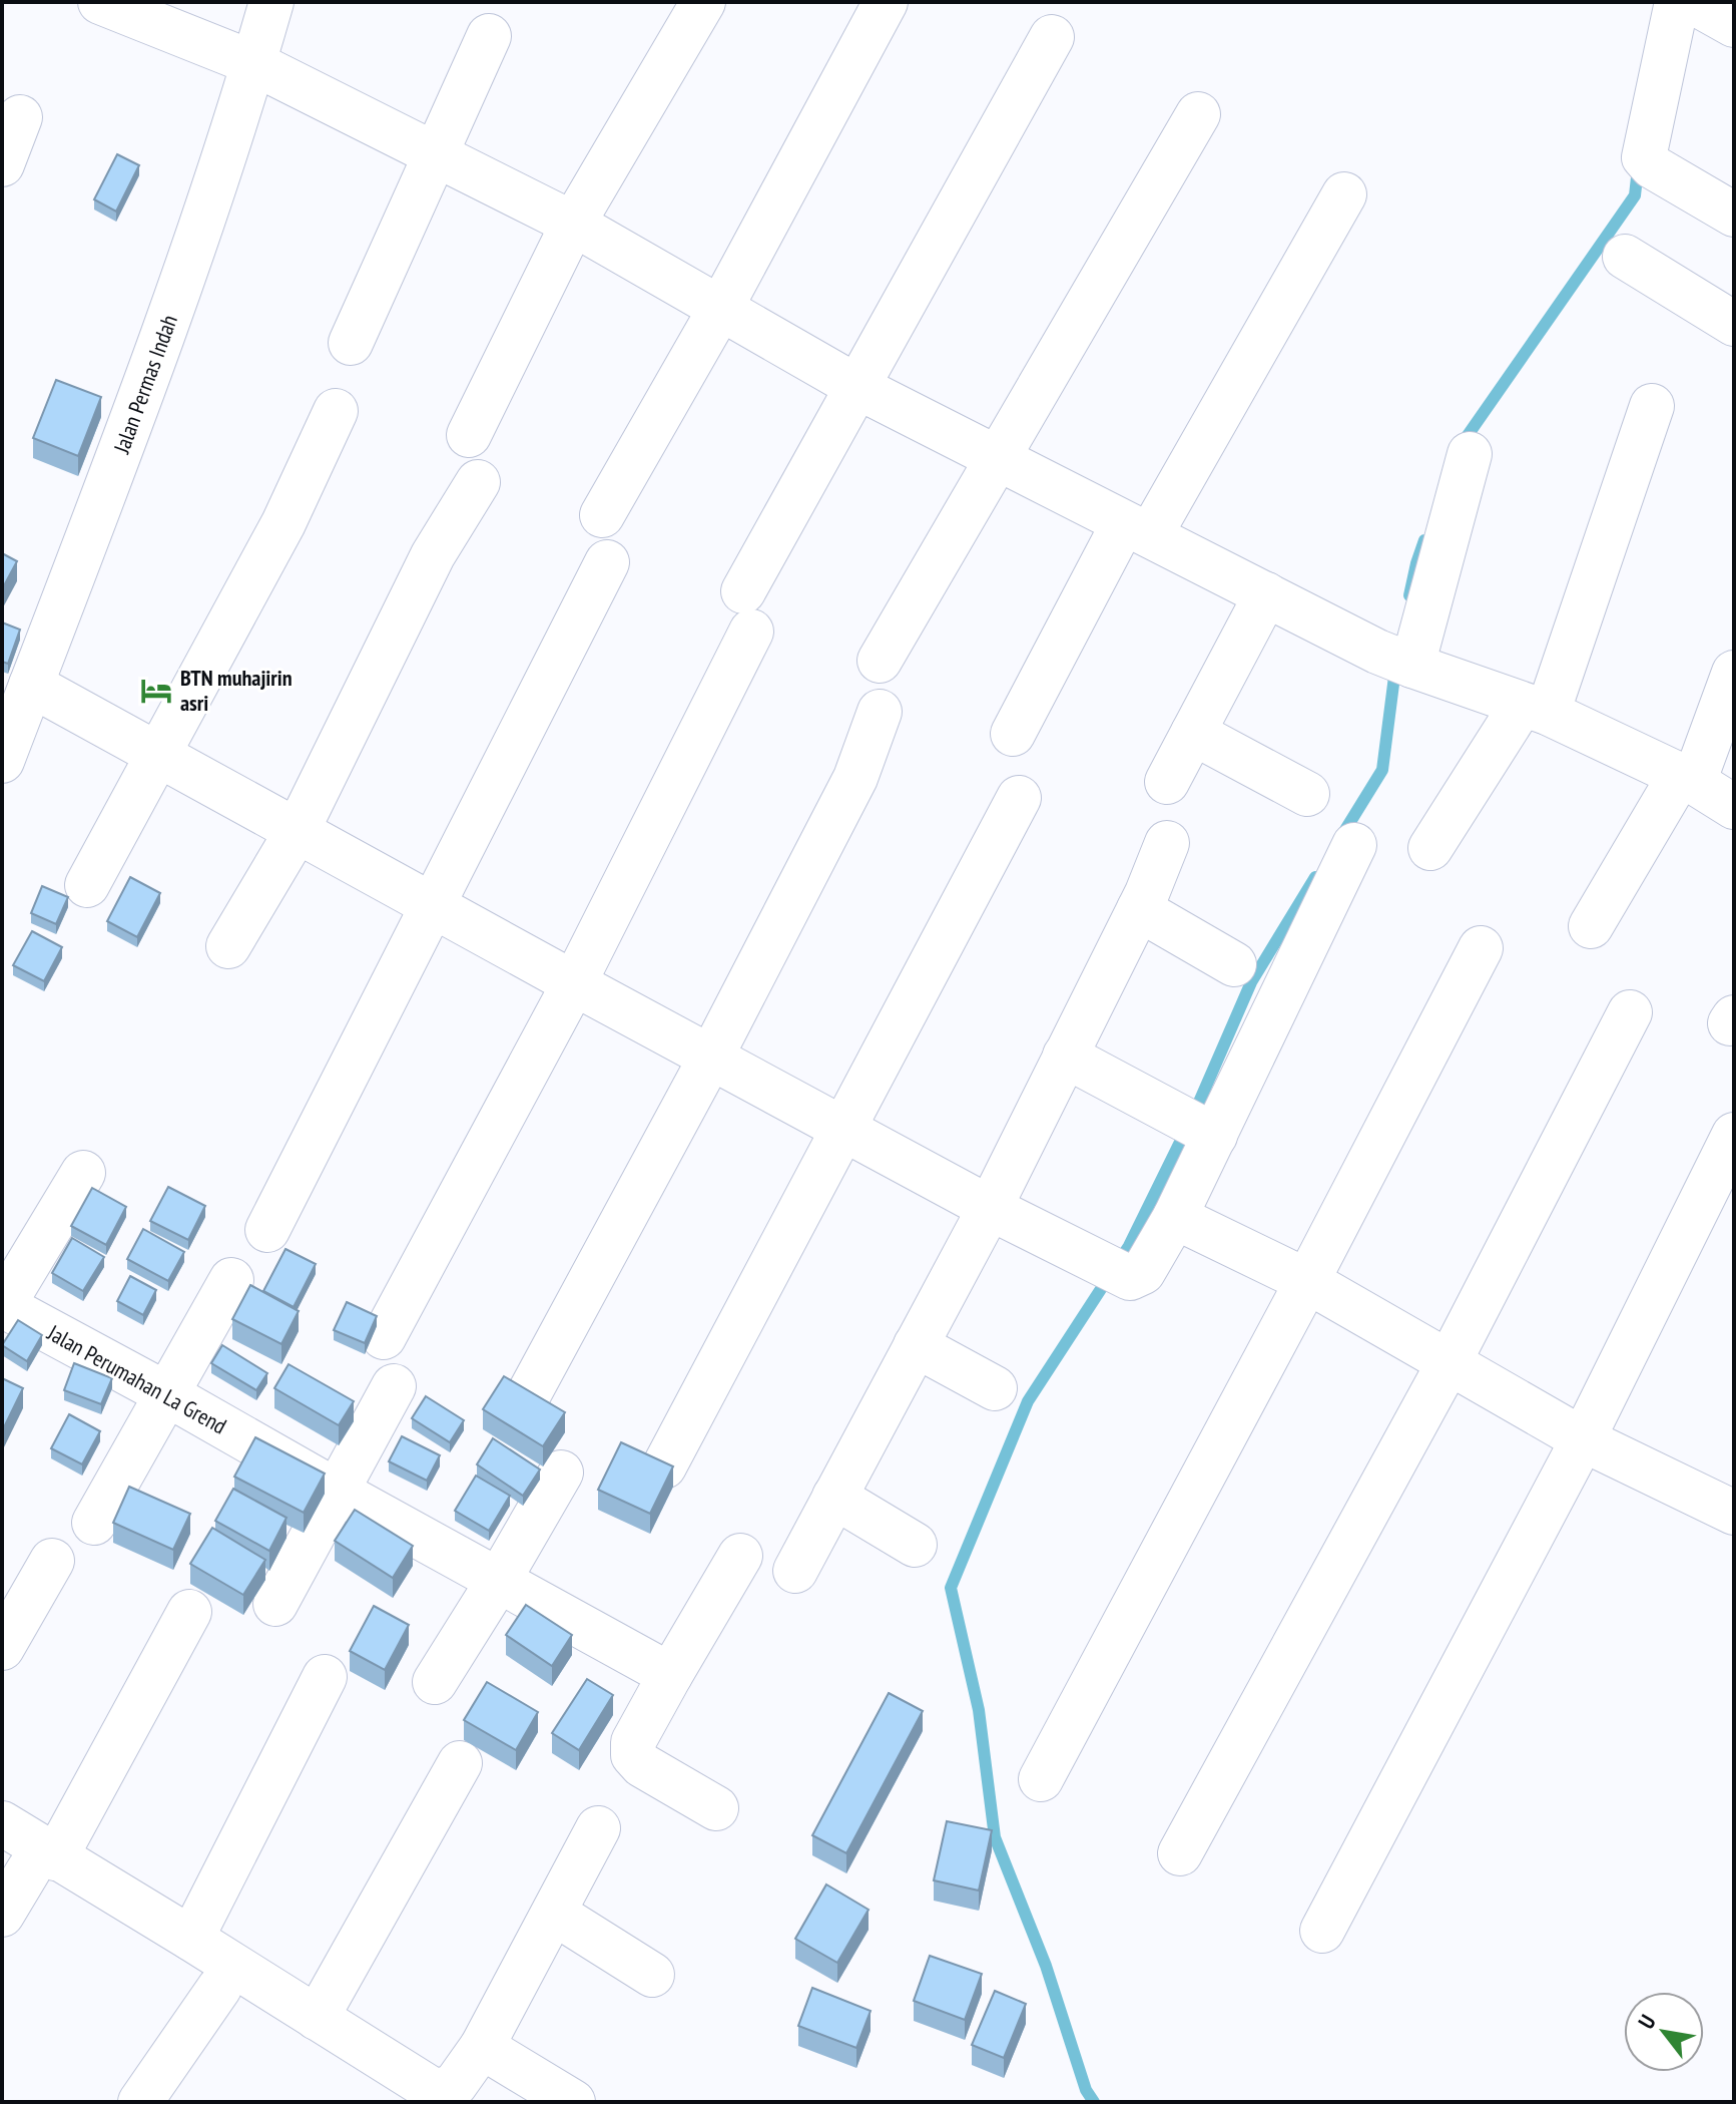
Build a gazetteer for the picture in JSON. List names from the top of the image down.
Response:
{
  "streets": {
    "street": ["Jalan Permas Indah", "Jalan Perumahan La Grend"]
  },
  "places": {
    "hotel": ["BTN muhajirin asri"]
  },
  "north": "top left"
}
